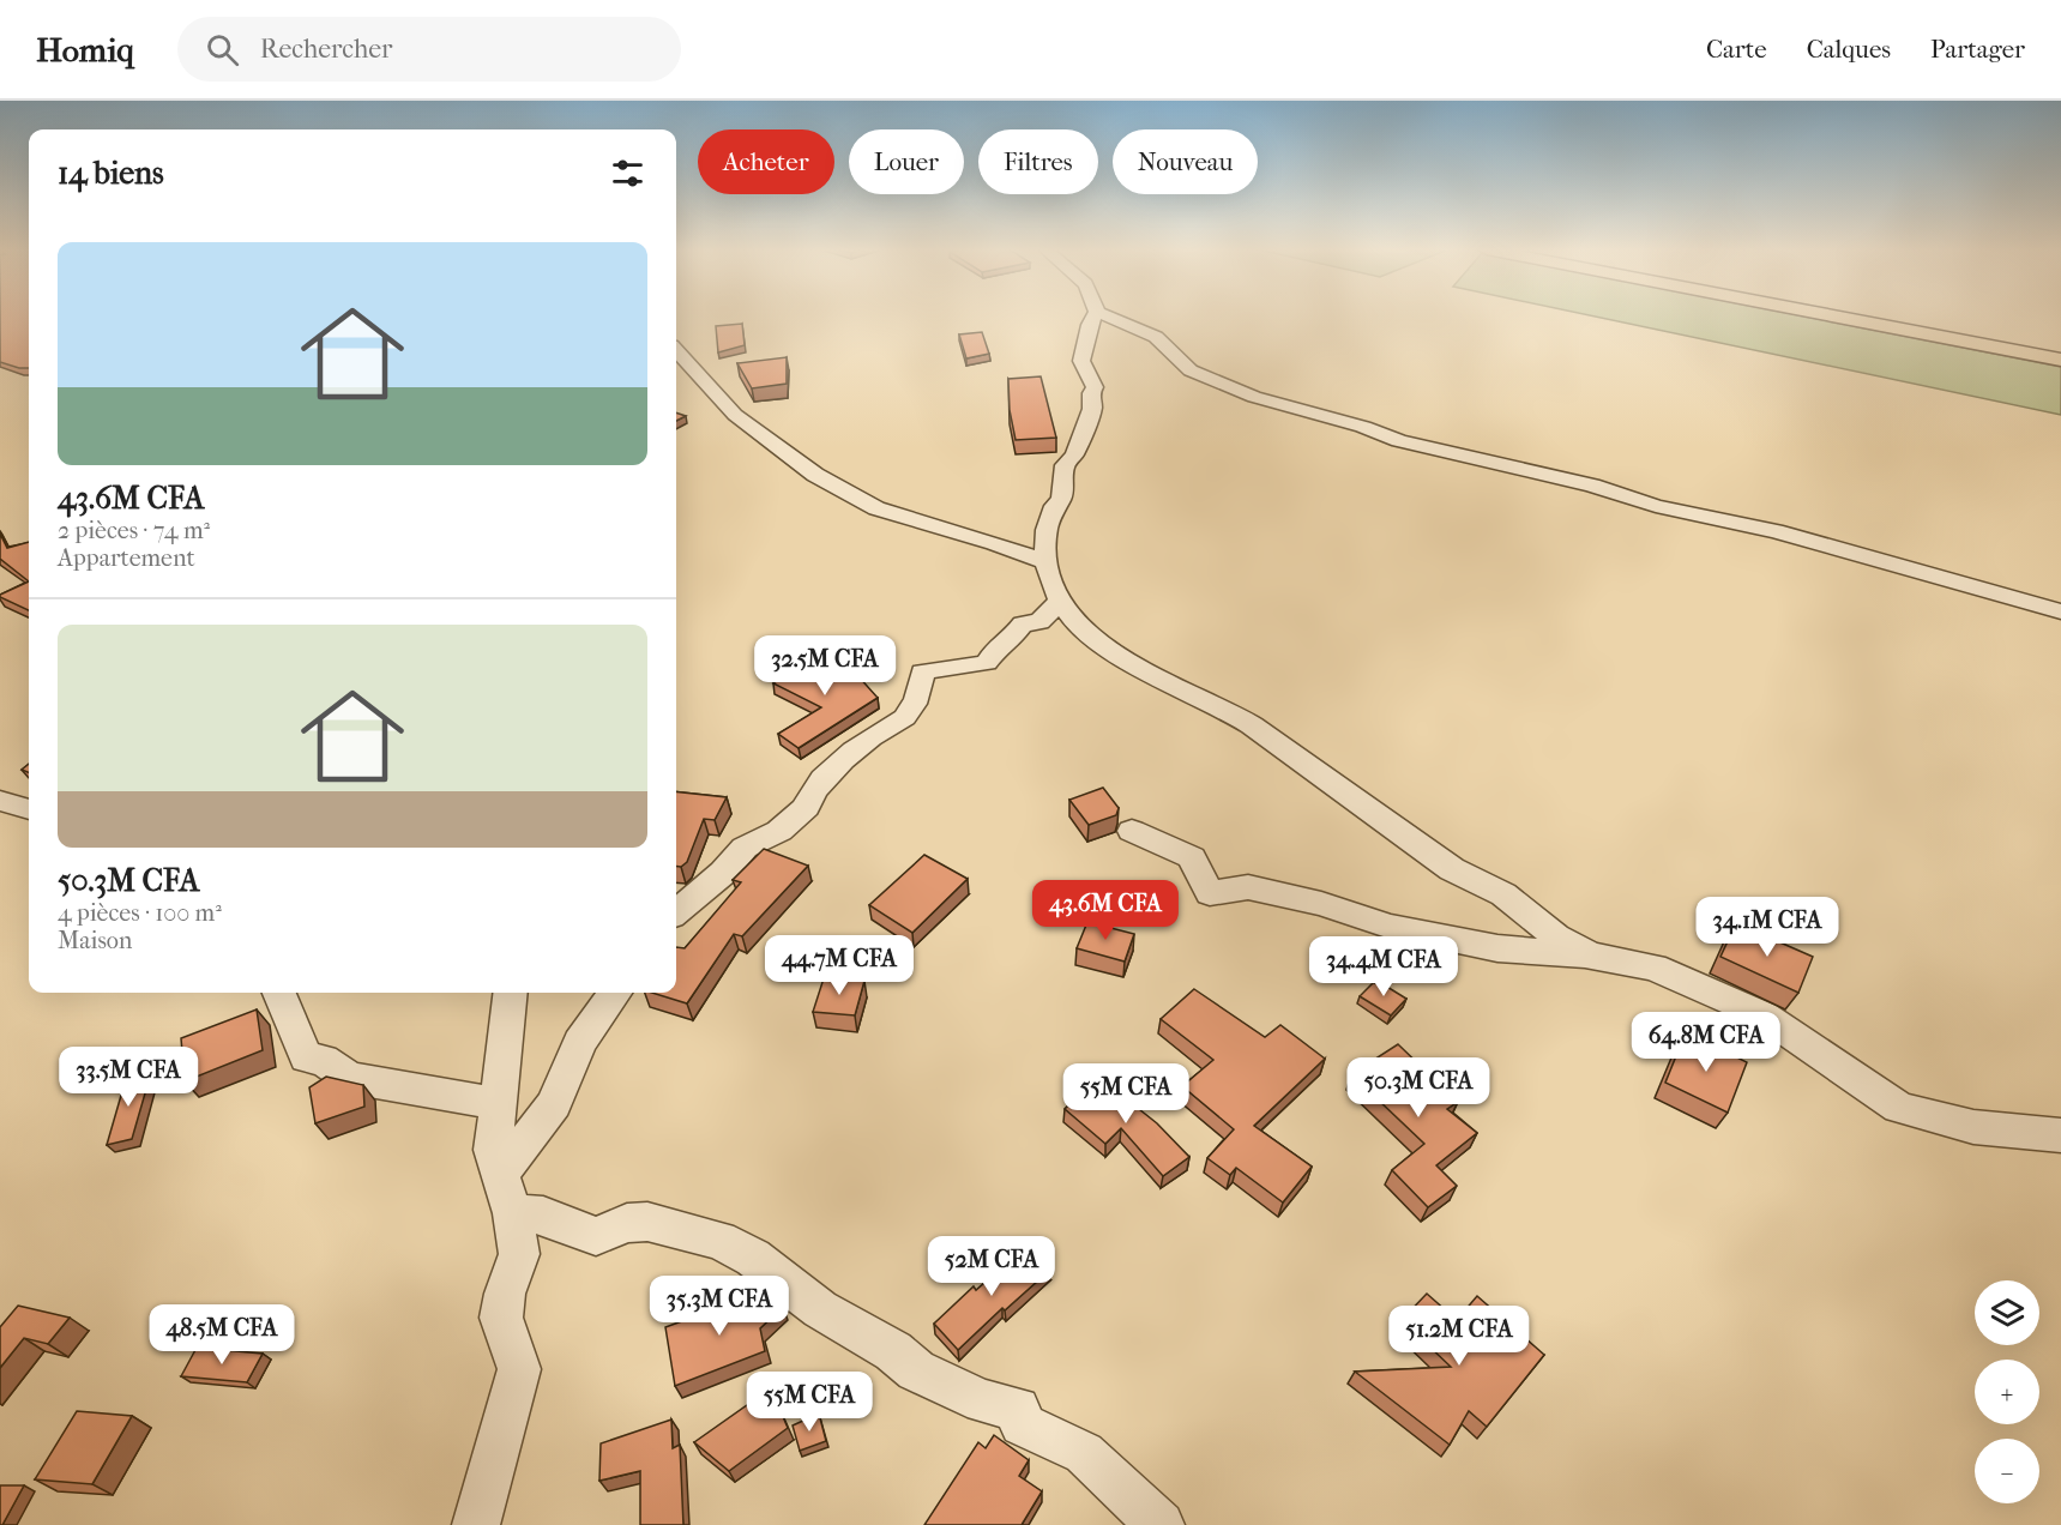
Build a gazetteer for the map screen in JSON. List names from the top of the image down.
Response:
{
  "page": {
    "header": "Homiq",
    "search": "Rechercher",
    "nav": ["Carte", "Calques", "Partager"],
    "chip": [
      "Acheter",
      "Louer",
      "Filtres",
      "Nouveau"
    ],
    "heading": "14 biens",
    "list": [
      {
        "name": "43.6M CFA",
        "note": "2 pièces · 74 m² · Appartement"
      },
      {
        "name": "50.3M CFA",
        "note": "4 pièces · 100 m² · Maison"
      }
    ],
    "price": [
      "32.5M CFA",
      "43.6M CFA",
      "34.1M CFA",
      "44.7M CFA",
      "34.4M CFA",
      "64.8M CFA",
      "33.5M CFA",
      "50.3M CFA",
      "55M CFA",
      "52M CFA",
      "35.3M CFA",
      "48.5M CFA",
      "51.2M CFA",
      "55M CFA"
    ],
    "map_buttons": ["+", "−"]
  }
}
